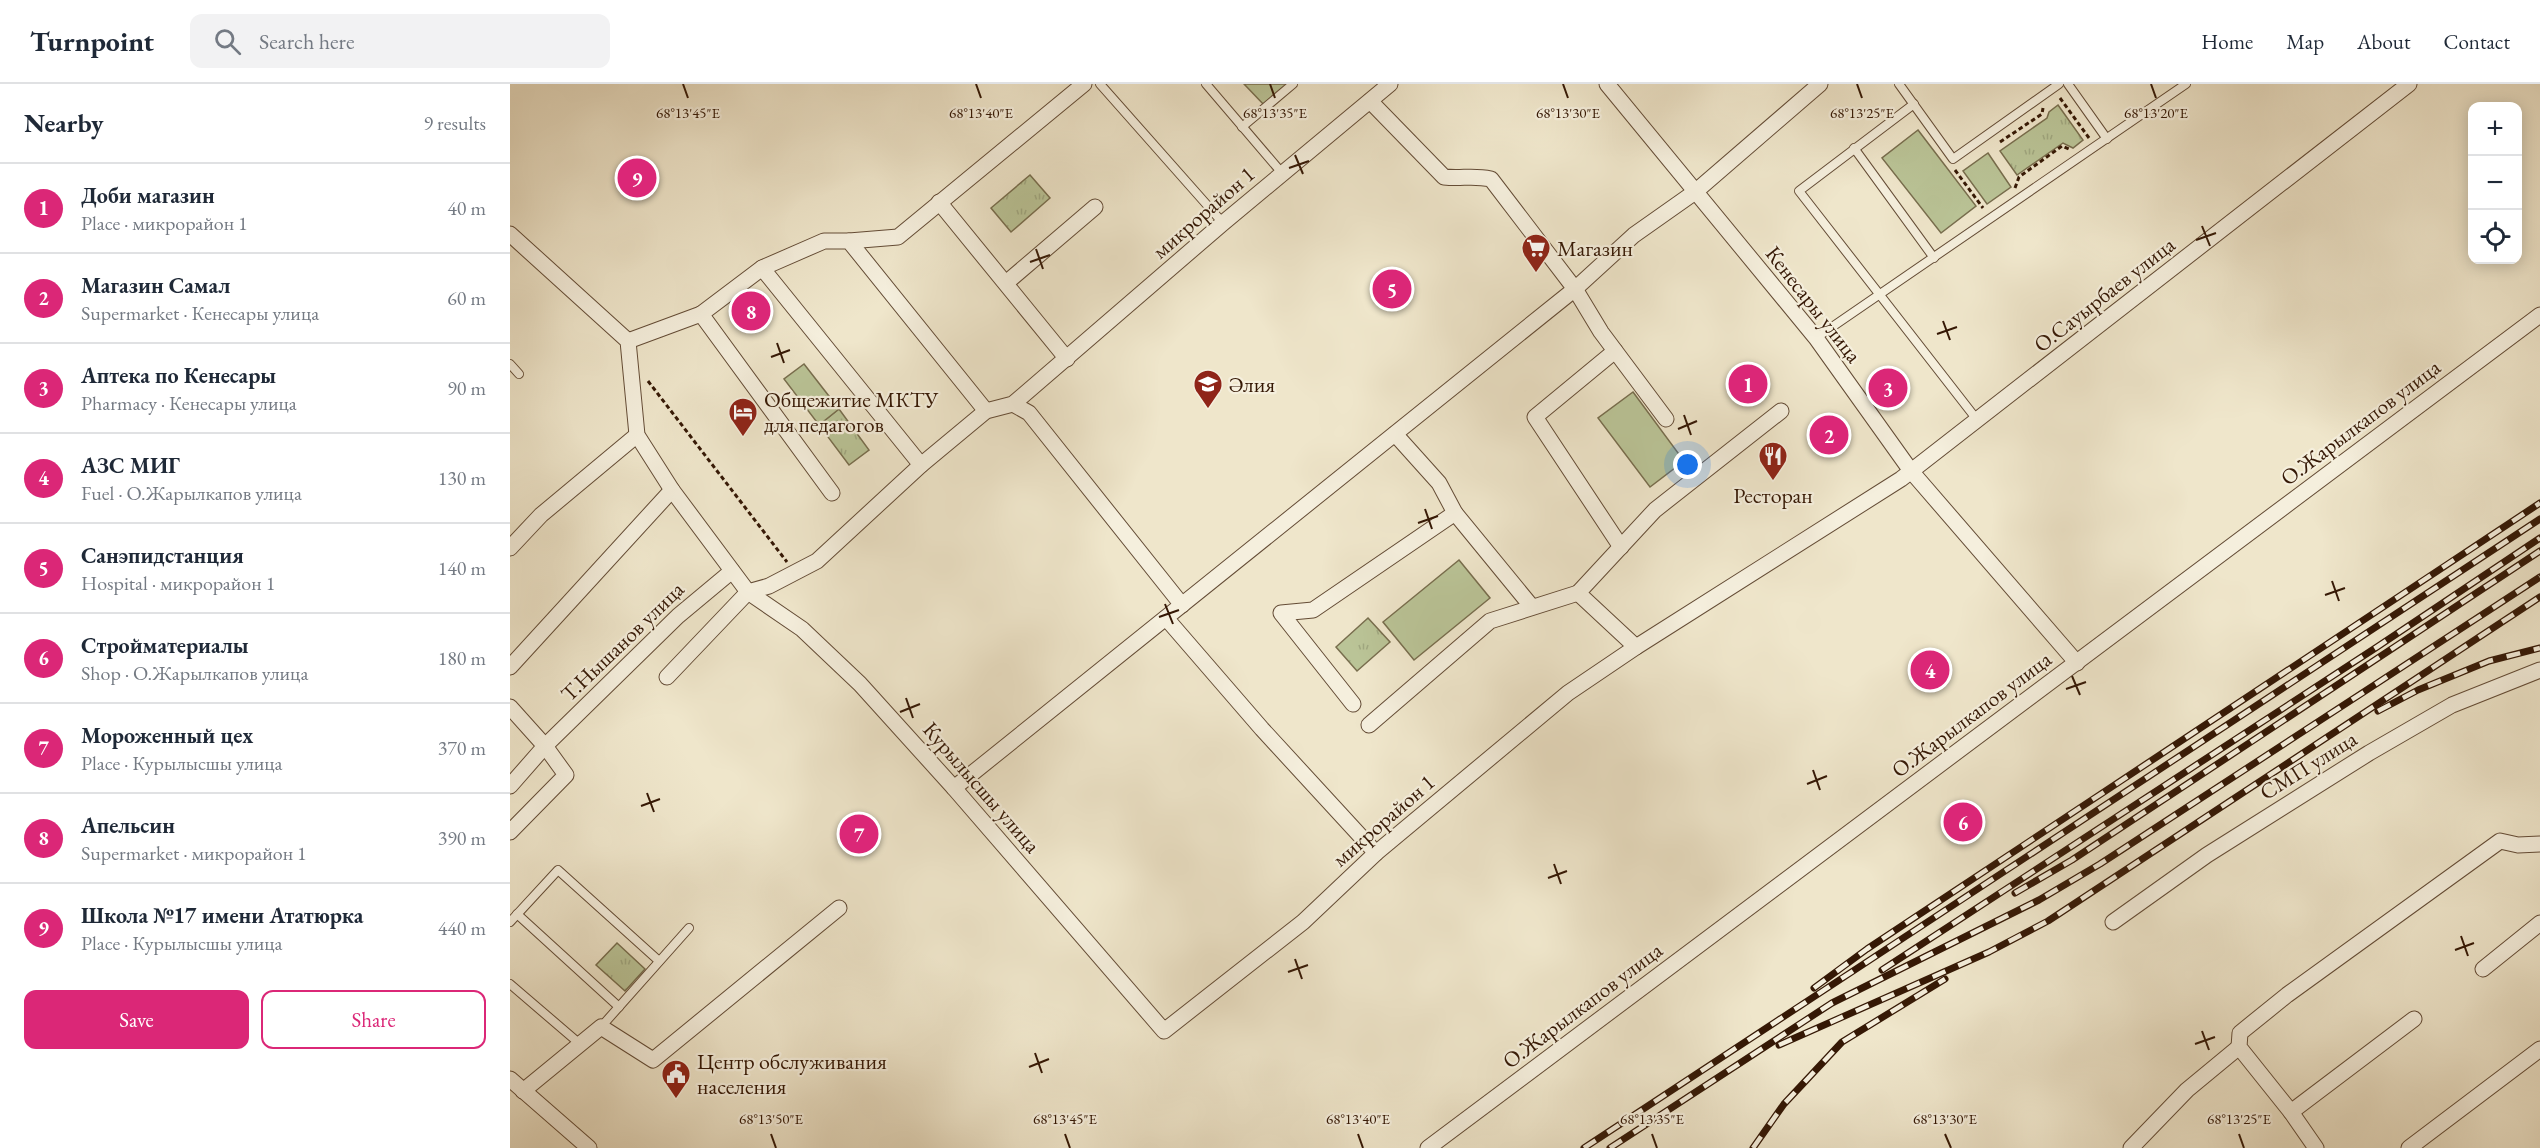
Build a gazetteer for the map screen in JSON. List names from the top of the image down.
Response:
{
  "streets": {
    "street": [
      "микрорайон 1",
      "О.Сауырбаев улица",
      "Кенесары улица",
      "О.Жарылкапов улица",
      "Т.Нышанов улица",
      "СМП улица",
      "Курылысшы улица"
    ]
  },
  "crossings": [
    ["микрорайон 1", "О.Сауырбаев улица"],
    ["микрорайон 1", "Кенесары улица"],
    ["микрорайон 1", "Курылысшы улица"],
    ["О.Сауырбаев улица", "Кенесары улица"],
    ["Кенесары улица", "О.Жарылкапов улица"],
    ["Т.Нышанов улица", "Курылысшы улица"]
  ],
  "places": {
    "supermarket": ["Магазин"],
    "school or university": ["Әлия"],
    "hotel": ["Общежитие МКТУ для педагогов"],
    "restaurant": ["Ресторан"],
    "public building": ["Центр обслуживания населения"]
  },
  "page": {
    "header": "Turnpoint",
    "search": "Search here",
    "nav": [
      "Home",
      "Map",
      "About",
      "Contact"
    ],
    "heading": ["Nearby", "9 results"],
    "map_buttons": ["+", "−"],
    "pins": [
      "9",
      "5",
      "8",
      "1",
      "3",
      "2",
      "4",
      "6",
      "7"
    ],
    "list": [
      {
        "mark": "1",
        "name": "Доби магазин",
        "note": "Place · микрорайон 1",
        "value": "40 m"
      },
      {
        "mark": "2",
        "name": "Магазин Самал",
        "note": "Supermarket · Кенесары улица",
        "value": "60 m"
      },
      {
        "mark": "3",
        "name": "Аптека по Кенесары",
        "note": "Pharmacy · Кенесары улица",
        "value": "90 m"
      },
      {
        "mark": "4",
        "name": "АЗС МИГ",
        "note": "Fuel · О.Жарылкапов улица",
        "value": "130 m"
      },
      {
        "mark": "5",
        "name": "Санэпидстанция",
        "note": "Hospital · микрорайон 1",
        "value": "140 m"
      },
      {
        "mark": "6",
        "name": "Стройматериалы",
        "note": "Shop · О.Жарылкапов улица",
        "value": "180 m"
      },
      {
        "mark": "7",
        "name": "Мороженный цех",
        "note": "Place · Курылысшы улица",
        "value": "370 m"
      },
      {
        "mark": "8",
        "name": "Апельсин",
        "note": "Supermarket · микрорайон 1",
        "value": "390 m"
      },
      {
        "mark": "9",
        "name": "Школа №17 имени Ататюрка",
        "note": "Place · Курылысшы улица",
        "value": "440 m"
      }
    ],
    "buttons": ["Save", "Share"]
  },
  "coordinates": [
    "68°13'45\"E",
    "68°13'40\"E",
    "68°13'35\"E",
    "68°13'30\"E",
    "68°13'25\"E",
    "68°13'20\"E",
    "68°13'50\"E"
  ]
}
